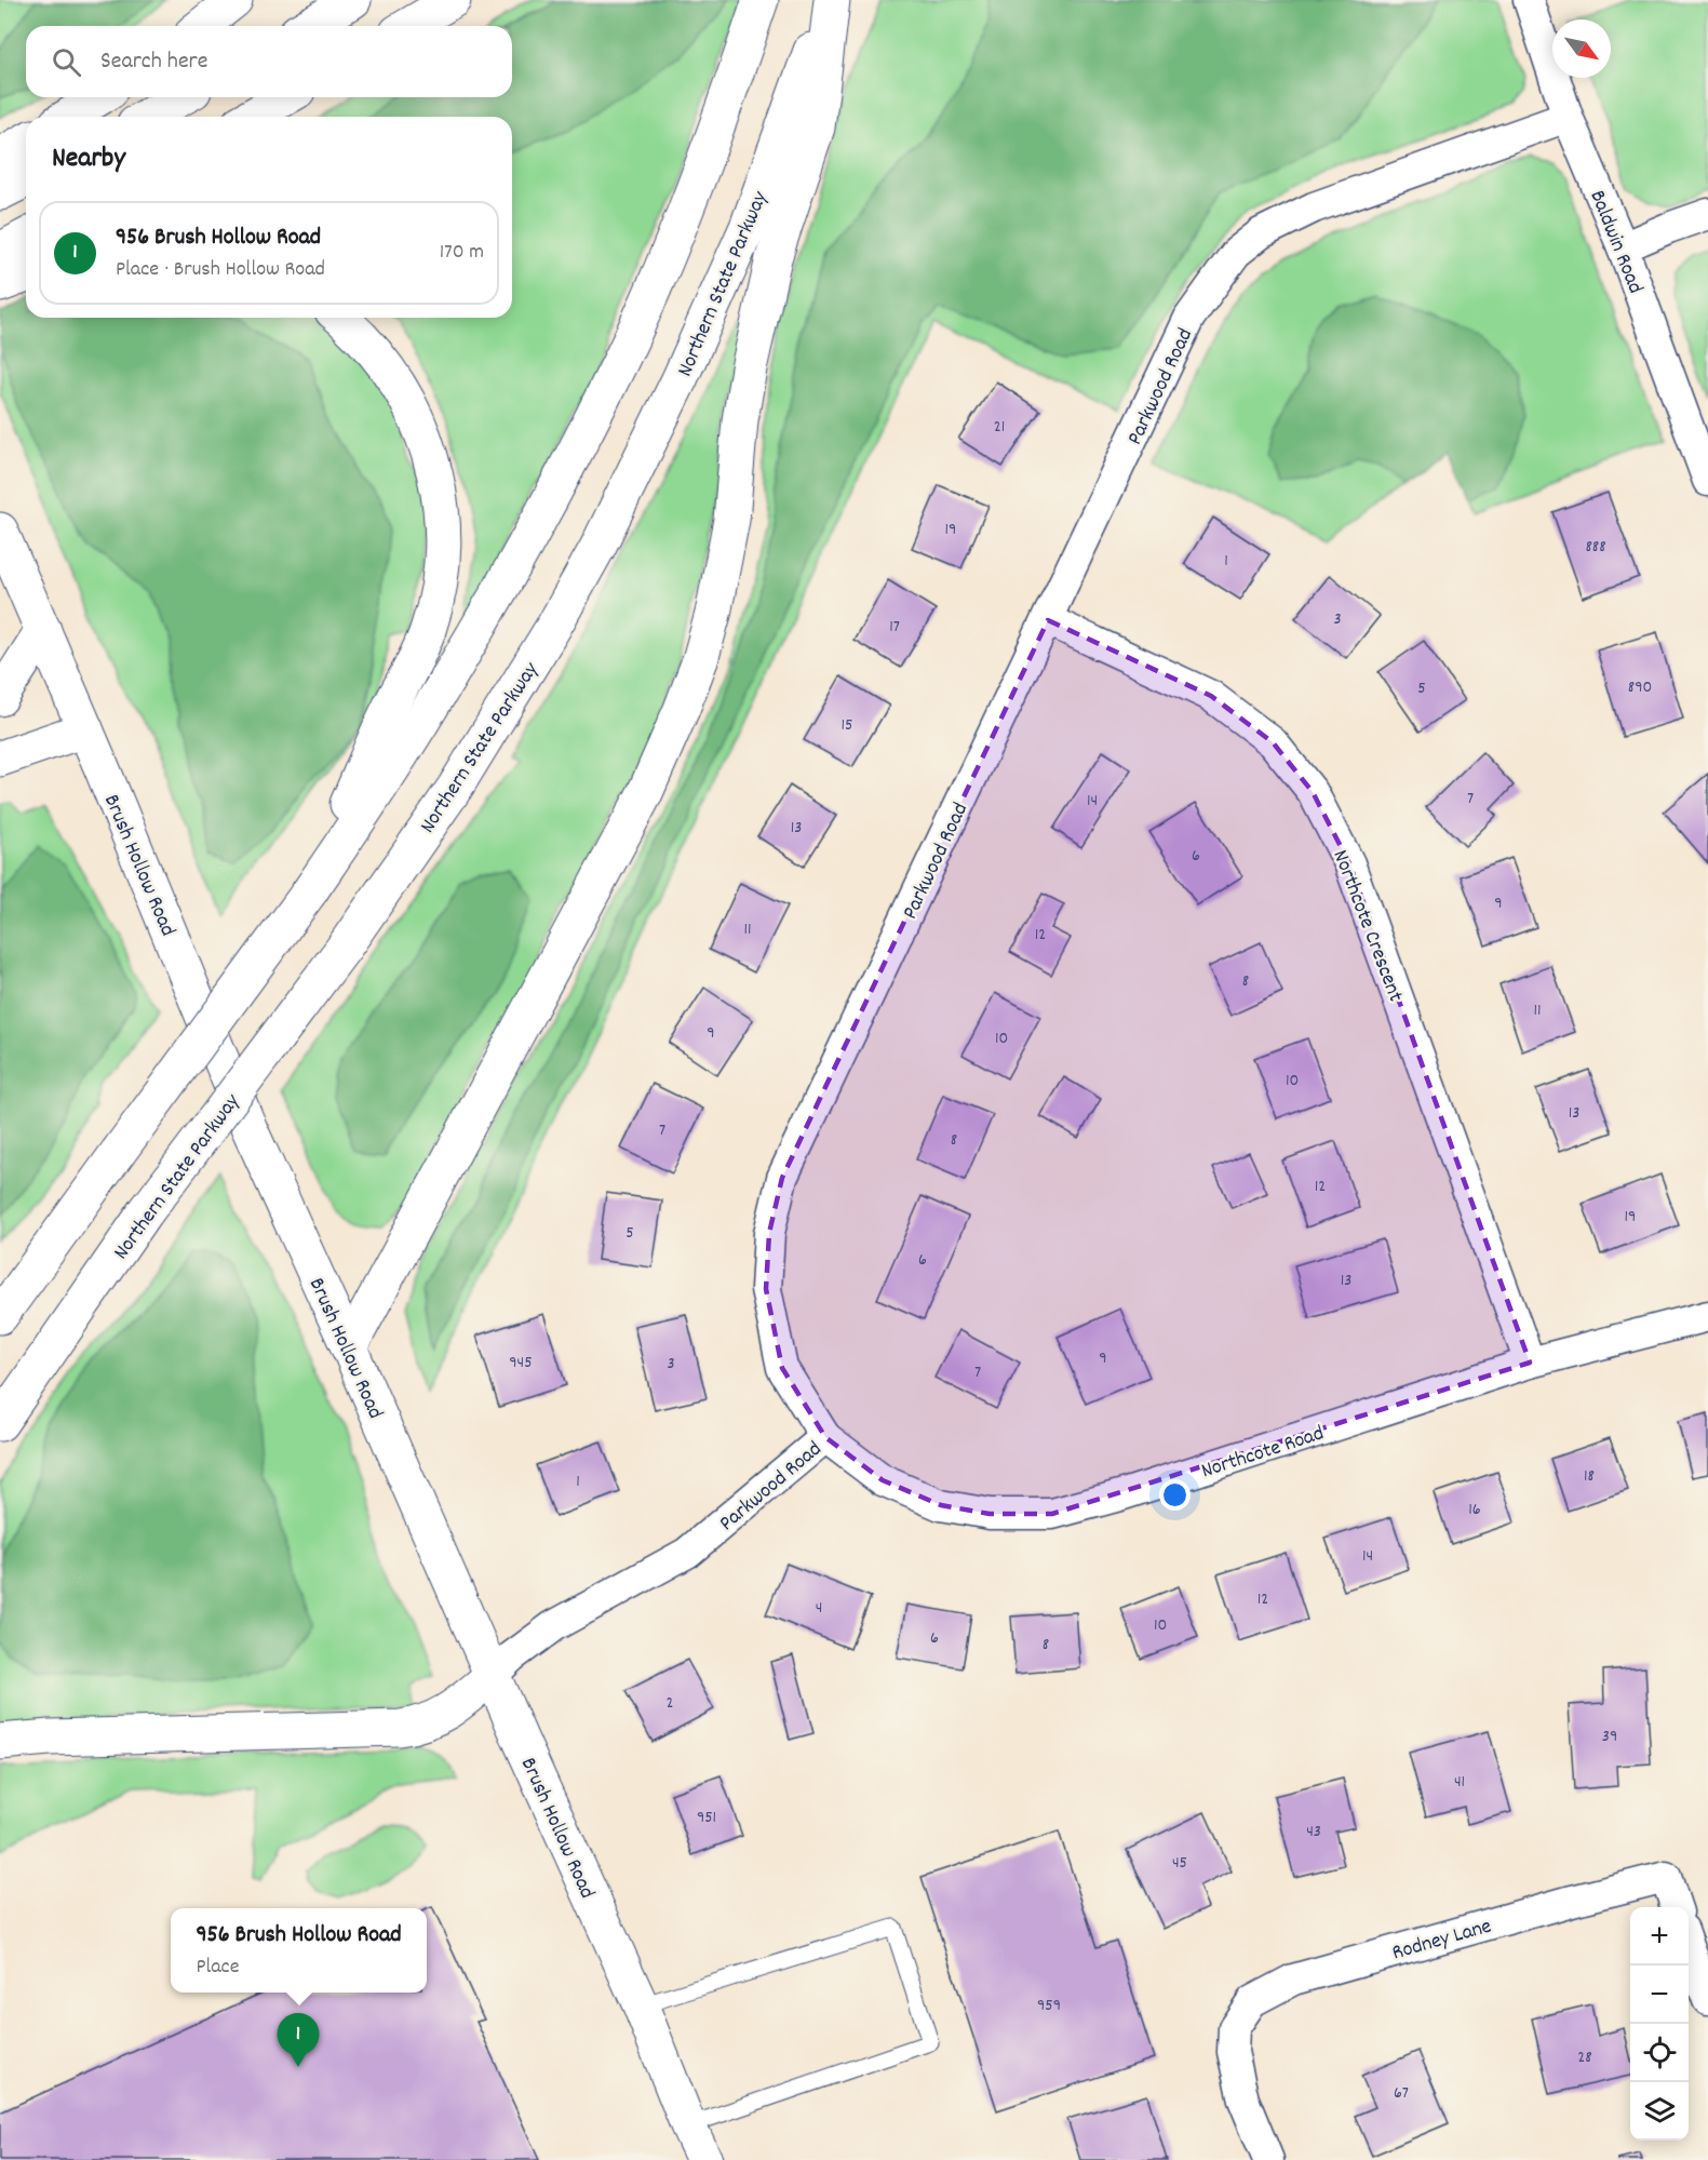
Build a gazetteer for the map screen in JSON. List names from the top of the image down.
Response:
{
  "streets": {
    "main road": ["Northern State Parkway", "Brush Hollow Road"],
    "street": [
      "Baldwin Road",
      "Parkwood Road",
      "Northcote Crescent",
      "Northcote Road",
      "Rodney Lane"
    ]
  },
  "crossings": [
    ["Baldwin Road", "Parkwood Road"],
    ["Parkwood Road", "Brush Hollow Road"],
    ["Parkwood Road", "Northcote Crescent"],
    ["Parkwood Road", "Northcote Road"],
    ["Northcote Crescent", "Northcote Road"]
  ],
  "house_numbers": [
    "21",
    "19",
    "888",
    "1",
    "3",
    "17",
    "890",
    "5",
    "15",
    "7",
    "14",
    "13",
    "6",
    "9",
    "11",
    "12",
    "8",
    "11",
    "9",
    "10",
    "10",
    "13",
    "7",
    "8",
    "12",
    "19",
    "5",
    "6",
    "13",
    "9",
    "945",
    "3",
    "7",
    "18",
    "1",
    "16",
    "14",
    "12",
    "4",
    "10",
    "6",
    "8",
    "2",
    "39",
    "41",
    "951",
    "43",
    "45",
    "959",
    "28",
    "67"
  ],
  "north": "bottom right",
  "page": {
    "search": "Search here",
    "heading": "Nearby",
    "list": [
      {
        "mark": "1",
        "name": "956 Brush Hollow Road",
        "note": "Place · Brush Hollow Road",
        "value": "170 m"
      }
    ],
    "map_buttons": ["+", "−"],
    "popup": ["956 Brush Hollow Road", "Place"],
    "pins": "1"
  }
}
